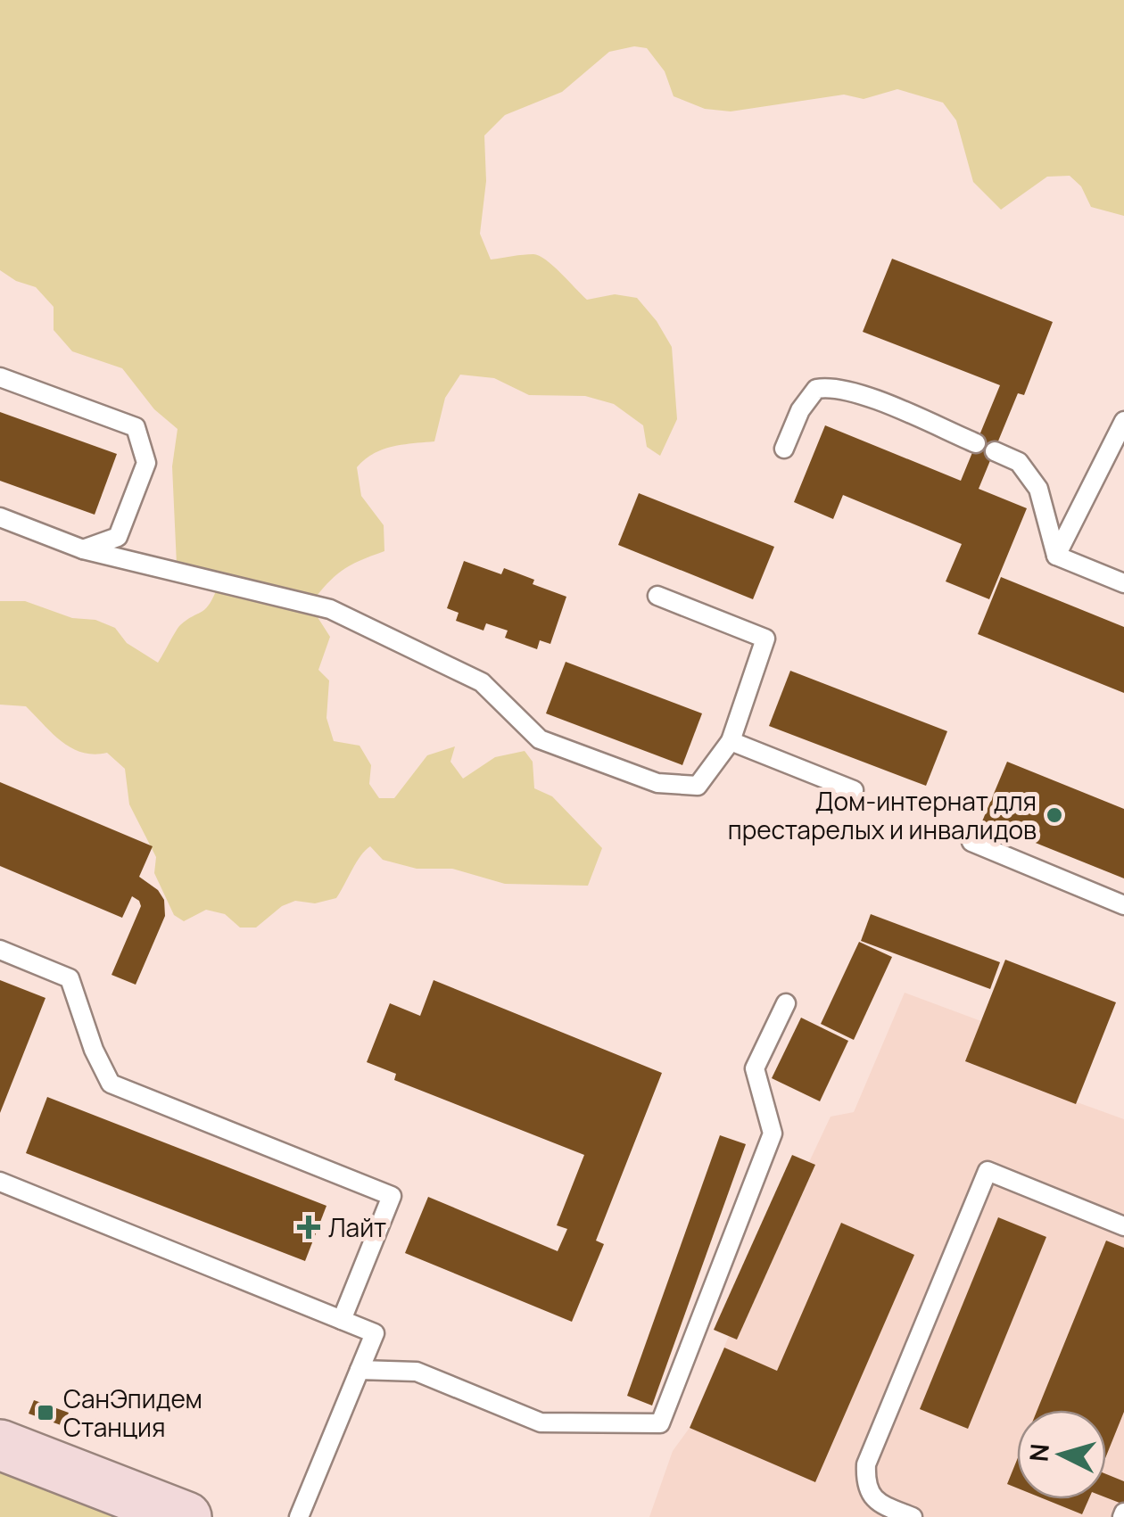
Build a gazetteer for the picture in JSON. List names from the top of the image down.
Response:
{
  "places": {
    "other": ["Дом-интернат для престарелых и инвалидов"],
    "health": ["Лайт"],
    "transit": ["СанЭпидем Станция"]
  },
  "north": "left"
}
